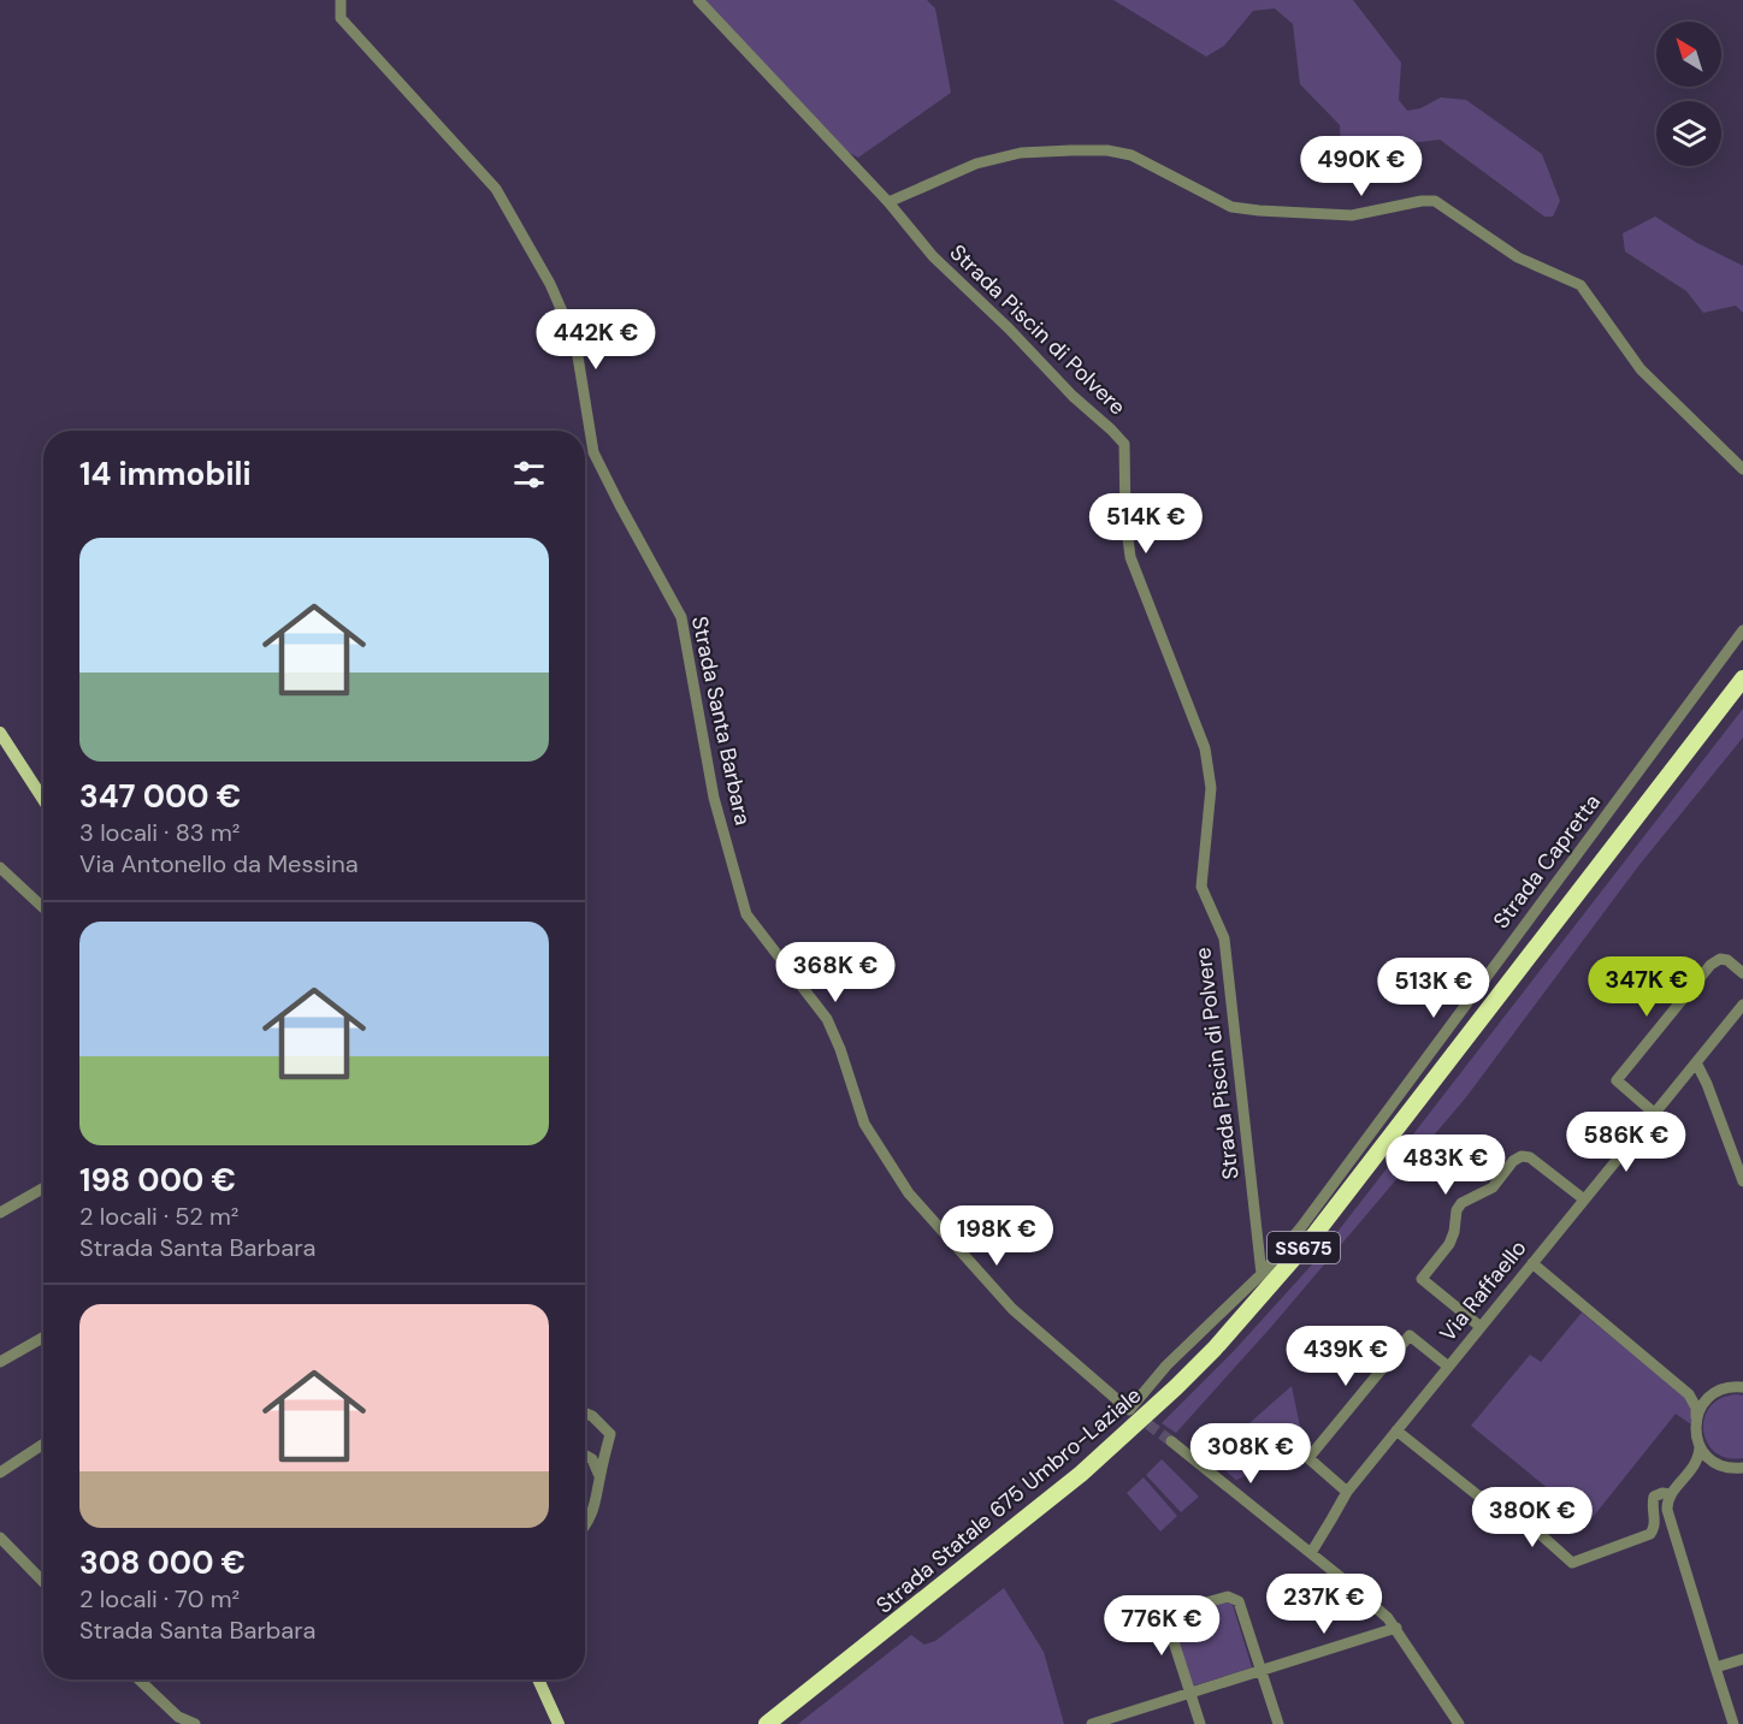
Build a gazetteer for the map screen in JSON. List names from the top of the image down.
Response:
{
  "streets": {
    "highway": ["SS675", "Strada Statale 675 Umbro-Laziale"],
    "street": [
      "Strada Piscin di Polvere",
      "Strada Santa Barbara",
      "Strada Capretta",
      "Via Raffaello"
    ]
  },
  "crossings": [
    ["Strada Piscin di Polvere", "Strada Capretta"],
    ["Strada Santa Barbara", "Strada Capretta"]
  ],
  "north": "top left",
  "page": {
    "price": [
      "490K €",
      "442K €",
      "514K €",
      "368K €",
      "347K €",
      "513K €",
      "586K €",
      "483K €",
      "198K €",
      "439K €",
      "308K €",
      "380K €",
      "237K €",
      "776K €"
    ],
    "heading": "14 immobili",
    "list": [
      {
        "name": "347 000 €",
        "note": "3 locali · 83 m² · Via Antonello da Messina"
      },
      {
        "name": "198 000 €",
        "note": "2 locali · 52 m² · Strada Santa Barbara"
      },
      {
        "name": "308 000 €",
        "note": "2 locali · 70 m² · Strada Santa Barbara"
      }
    ]
  }
}
